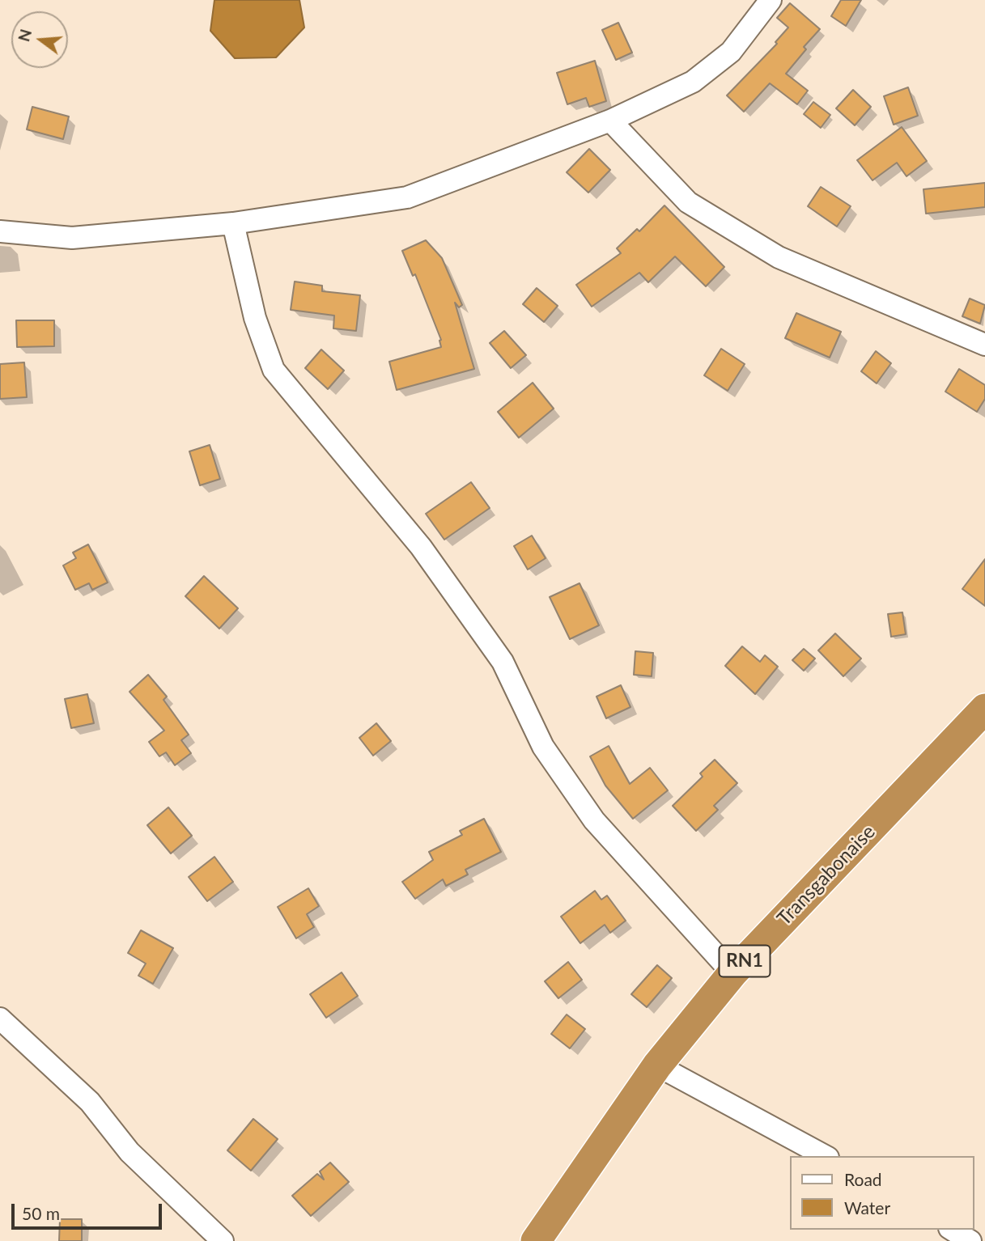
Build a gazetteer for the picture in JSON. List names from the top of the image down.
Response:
{
  "streets": {
    "highway": ["Transgabonaise", "RN1"]
  },
  "legend": ["Road", "Water"],
  "scale_bar": "50 m",
  "north": "left"
}
